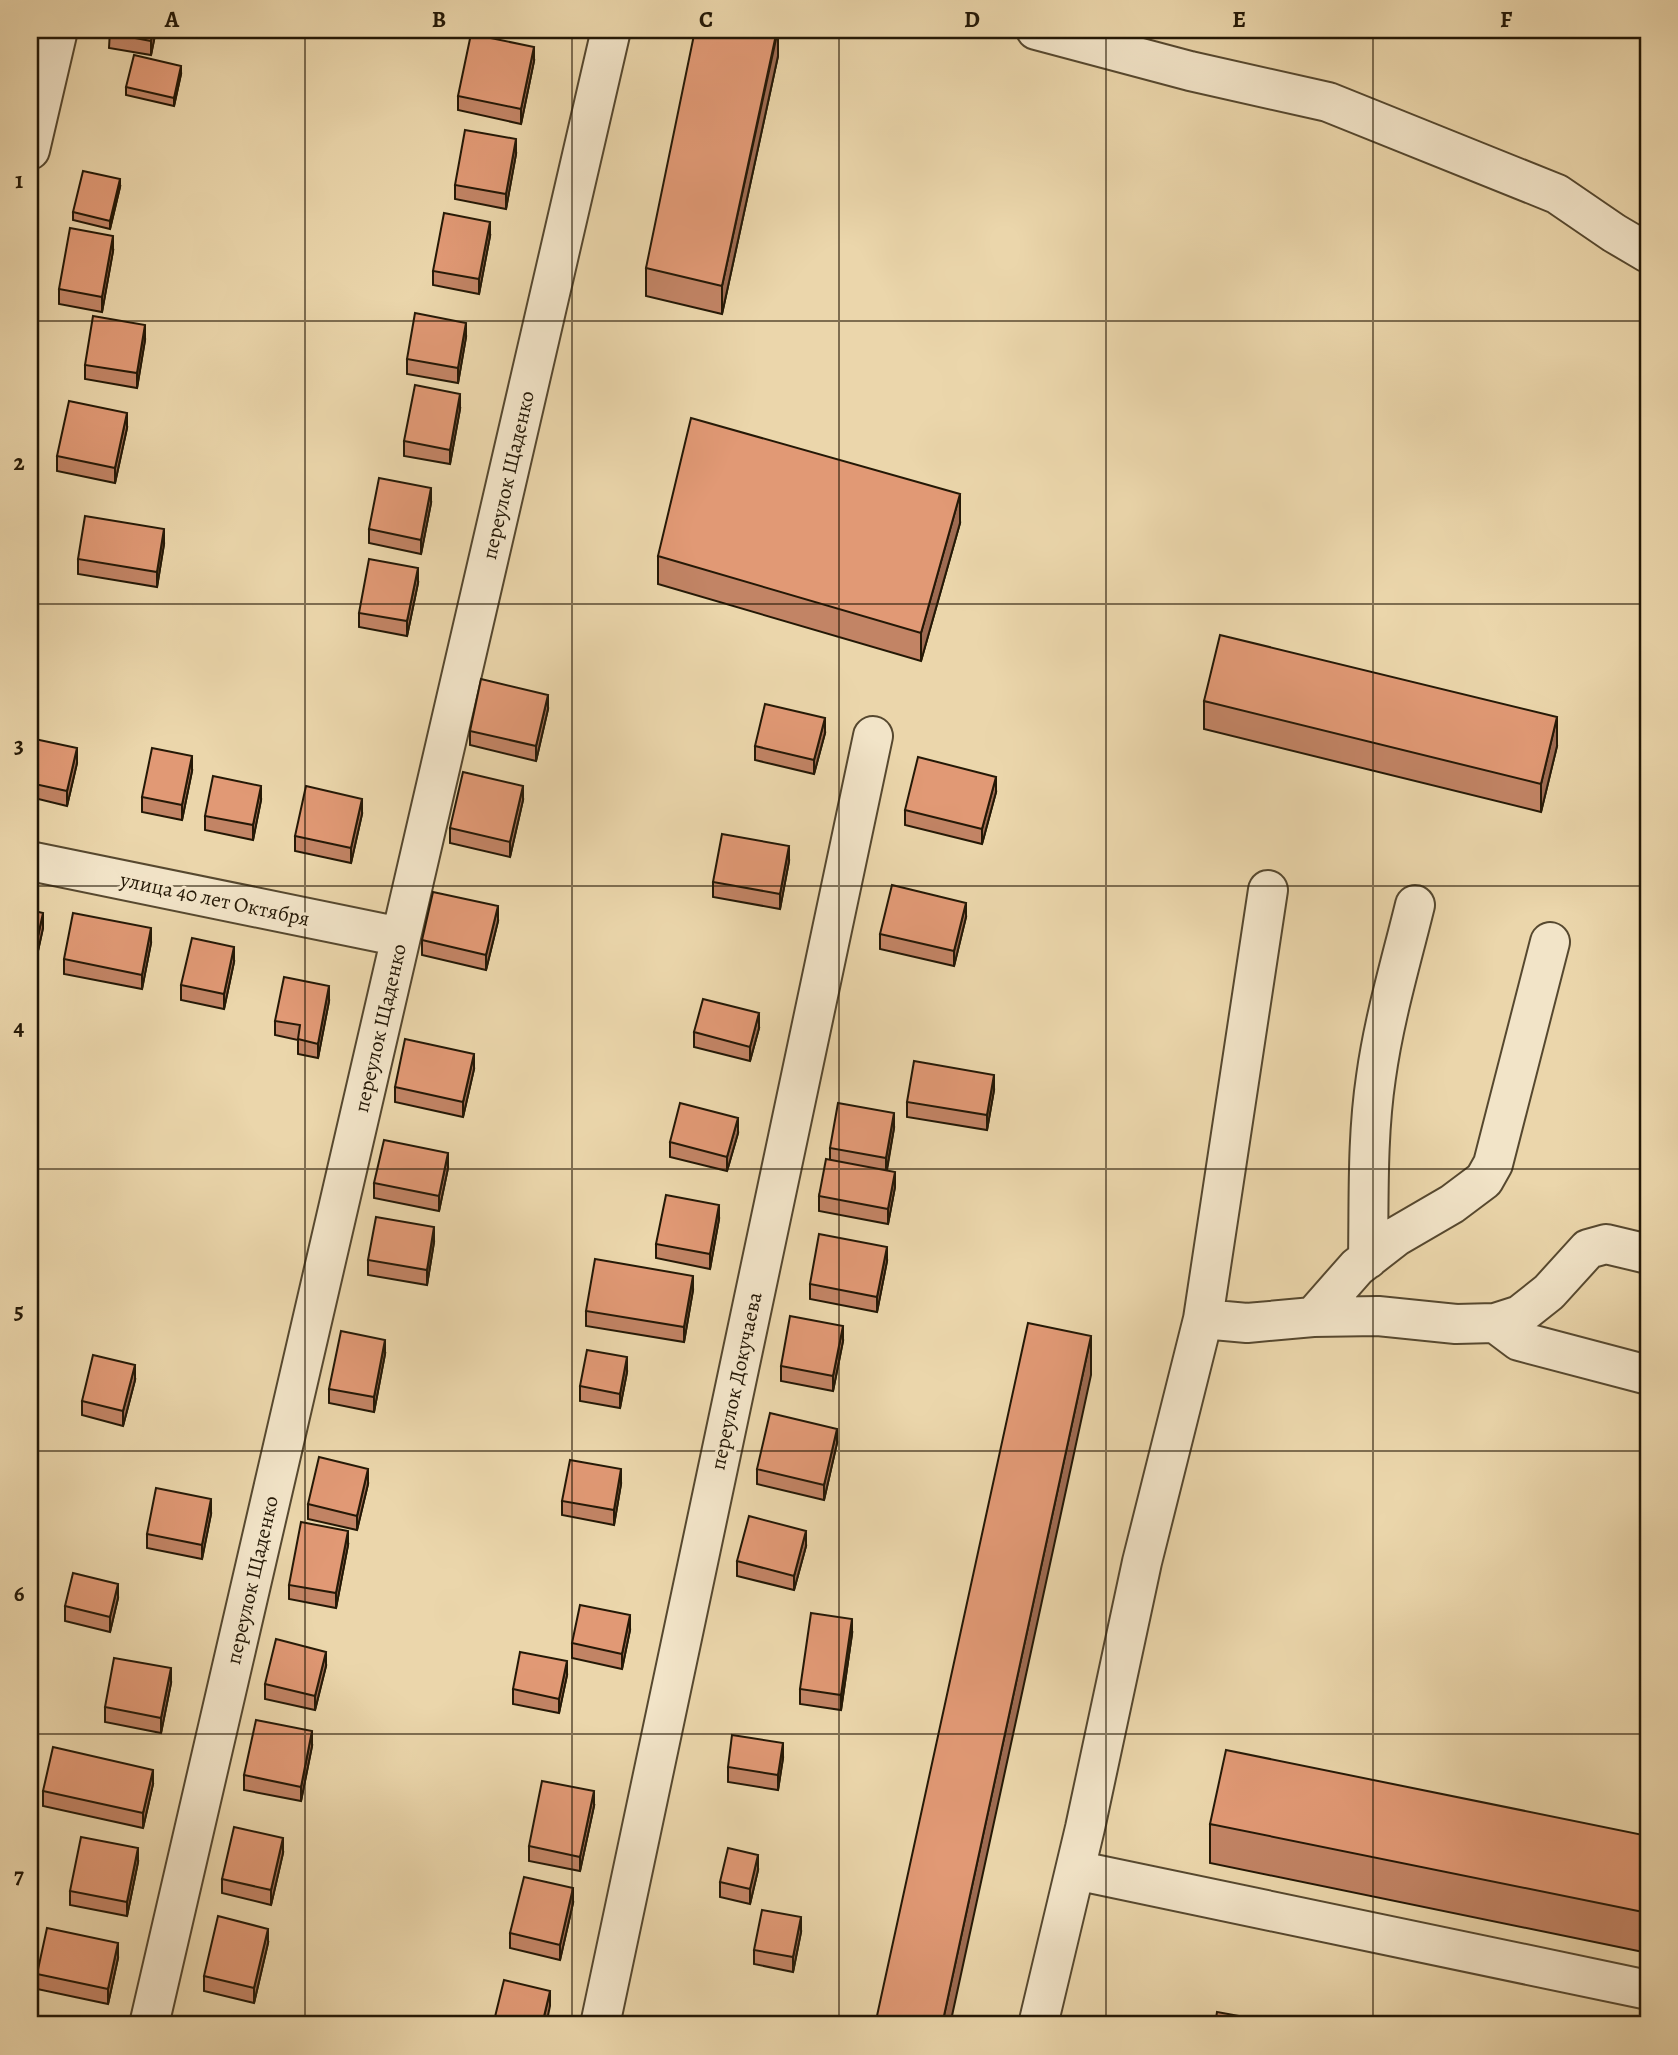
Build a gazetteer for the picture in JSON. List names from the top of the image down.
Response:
{
  "streets": {
    "street": ["переулок Щаденко", "улица 40 лет Октября", "переулок Докучаева"]
  },
  "crossings": [
    ["переулок Щаденко", "улица 40 лет Октября"]
  ],
  "grid": {
    "columns": [
      "A",
      "B",
      "C",
      "D",
      "E",
      "F"
    ],
    "rows": [
      "1",
      "2",
      "3",
      "4",
      "5",
      "6",
      "7"
    ]
  }
}
